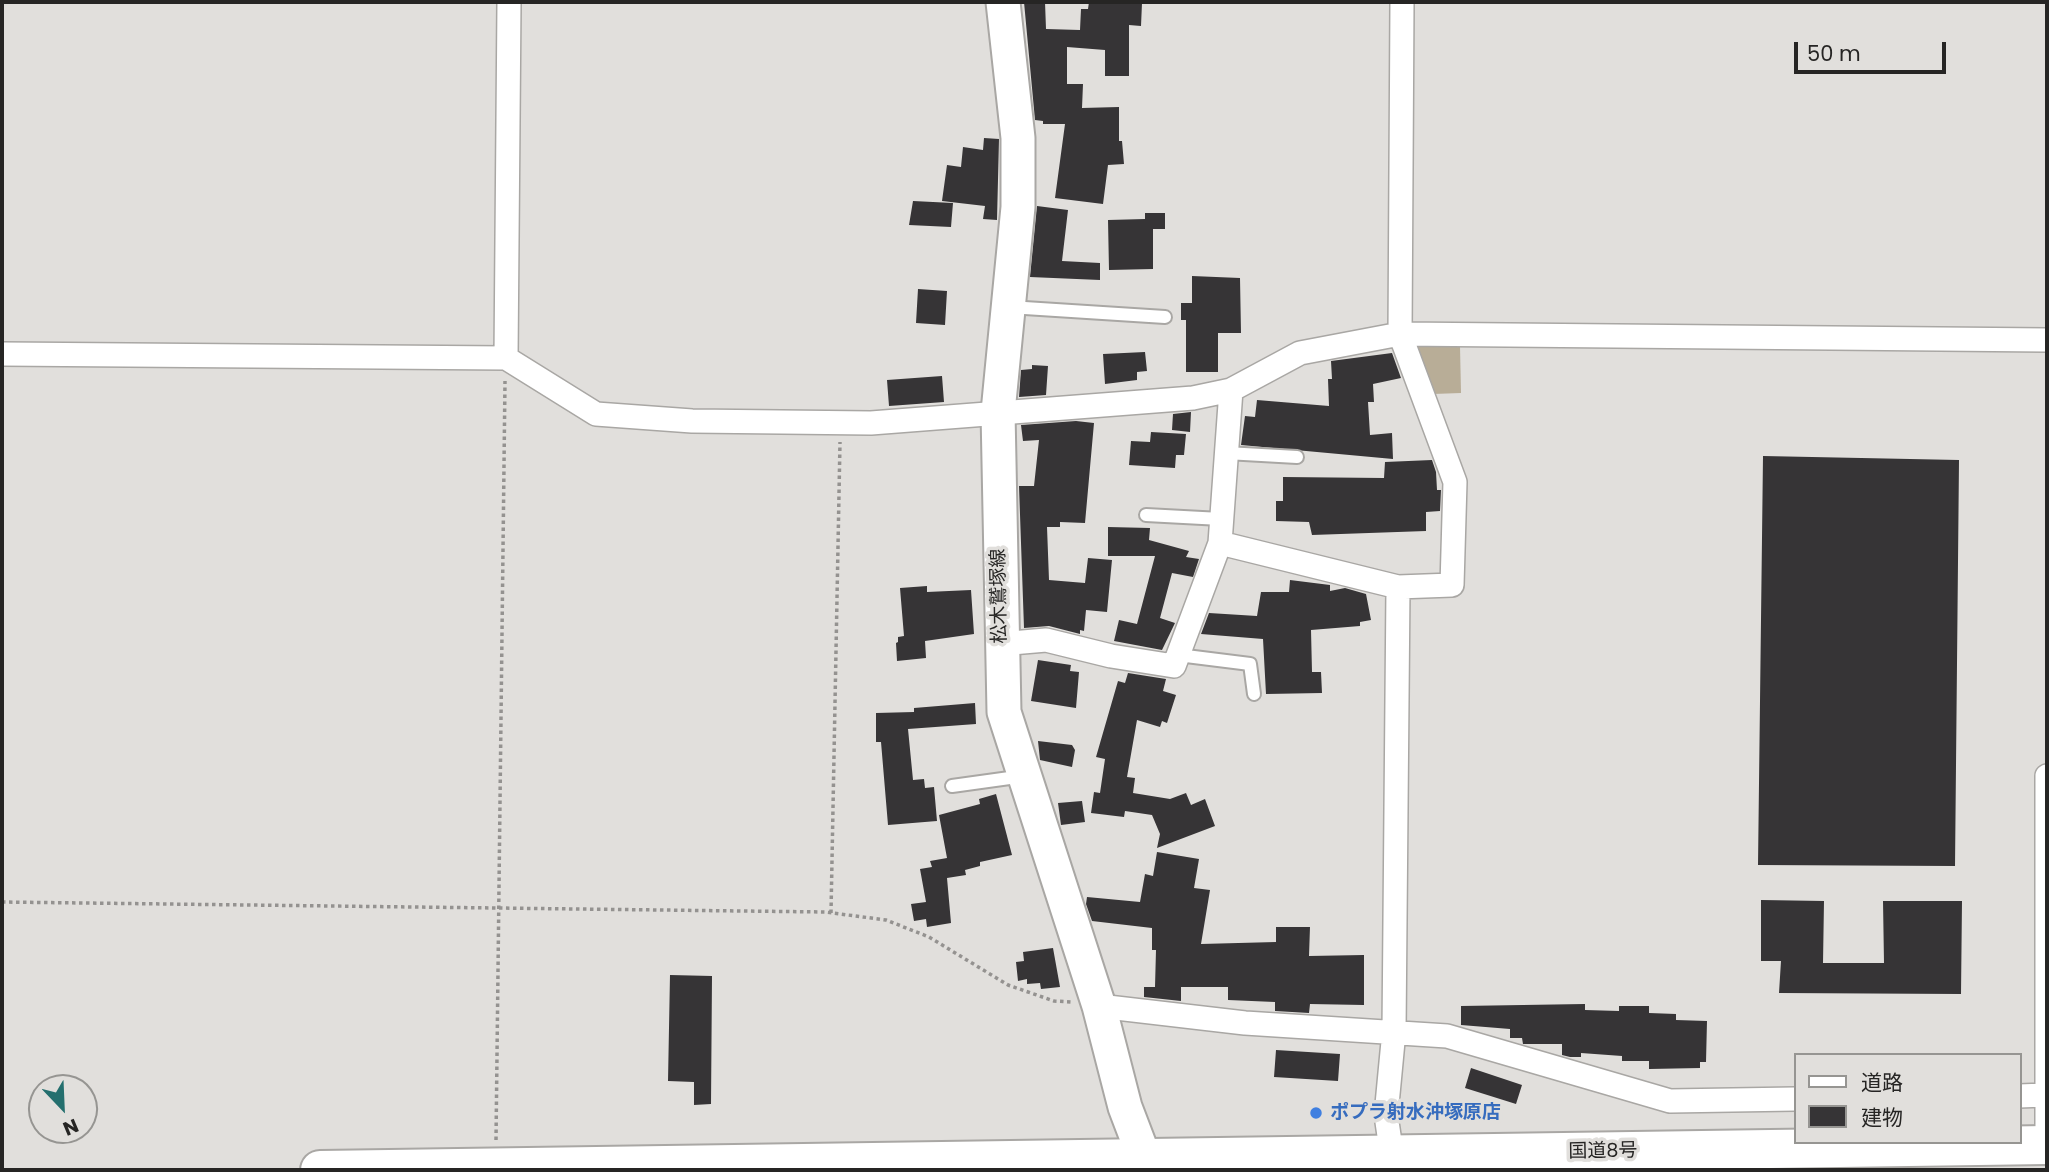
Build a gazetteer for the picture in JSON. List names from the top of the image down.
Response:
{
  "streets": {
    "highway": ["国道8号"],
    "main road": ["松木鷲塚線"]
  },
  "crossings": [
    ["松木鷲塚線", "国道8号"]
  ],
  "places": ["ポプラ射水沖塚原店"],
  "legend": ["道路", "建物"],
  "scale_bar": "50 m",
  "north": "bottom right"
}
